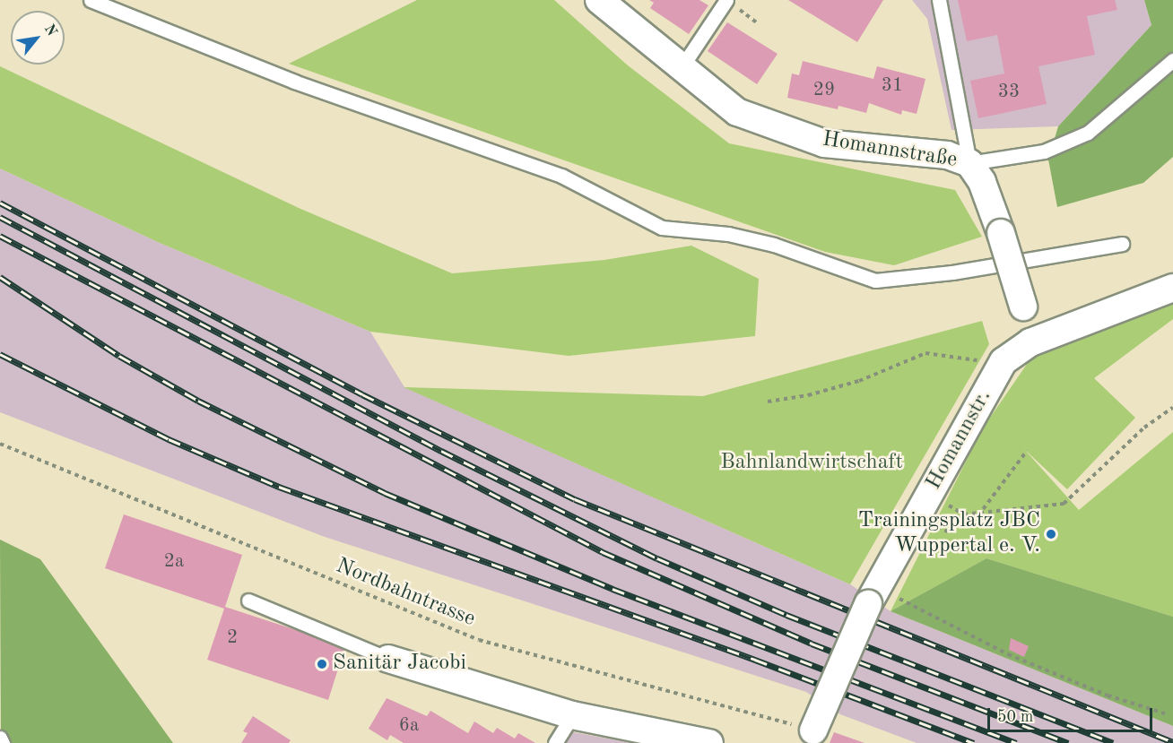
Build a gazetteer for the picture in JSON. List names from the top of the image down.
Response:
{
  "streets": {
    "street": ["Homannstraße", "Homannstr."],
    "path": ["Nordbahntrasse"]
  },
  "crossings": [
    ["Homannstraße", "Homannstr."],
    ["Homannstr.", "Nordbahntrasse"]
  ],
  "parks": ["Bahnlandwirtschaft"],
  "places": ["Trainingsplatz JBC Wuppertal e. V.", "Sanitär Jacobi"],
  "house_numbers": [
    "31",
    "29",
    "33",
    "2a",
    "2",
    "6a"
  ],
  "scale_bar": "50 m",
  "north": "top right"
}
